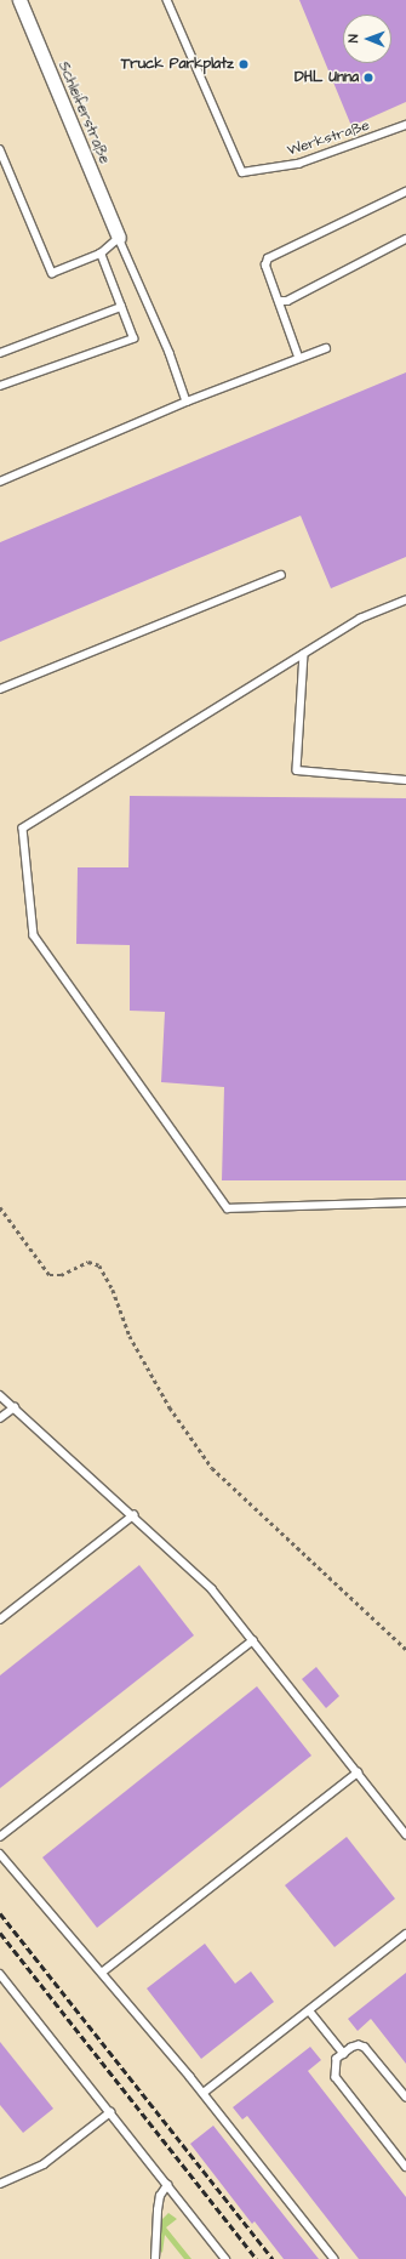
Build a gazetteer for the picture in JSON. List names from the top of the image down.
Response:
{
  "streets": {
    "street": ["Schleiferstraße"],
    "lane": ["Werkstraße"]
  },
  "places": ["Truck Parkplatz", "DHL Unna"],
  "north": "left"
}
